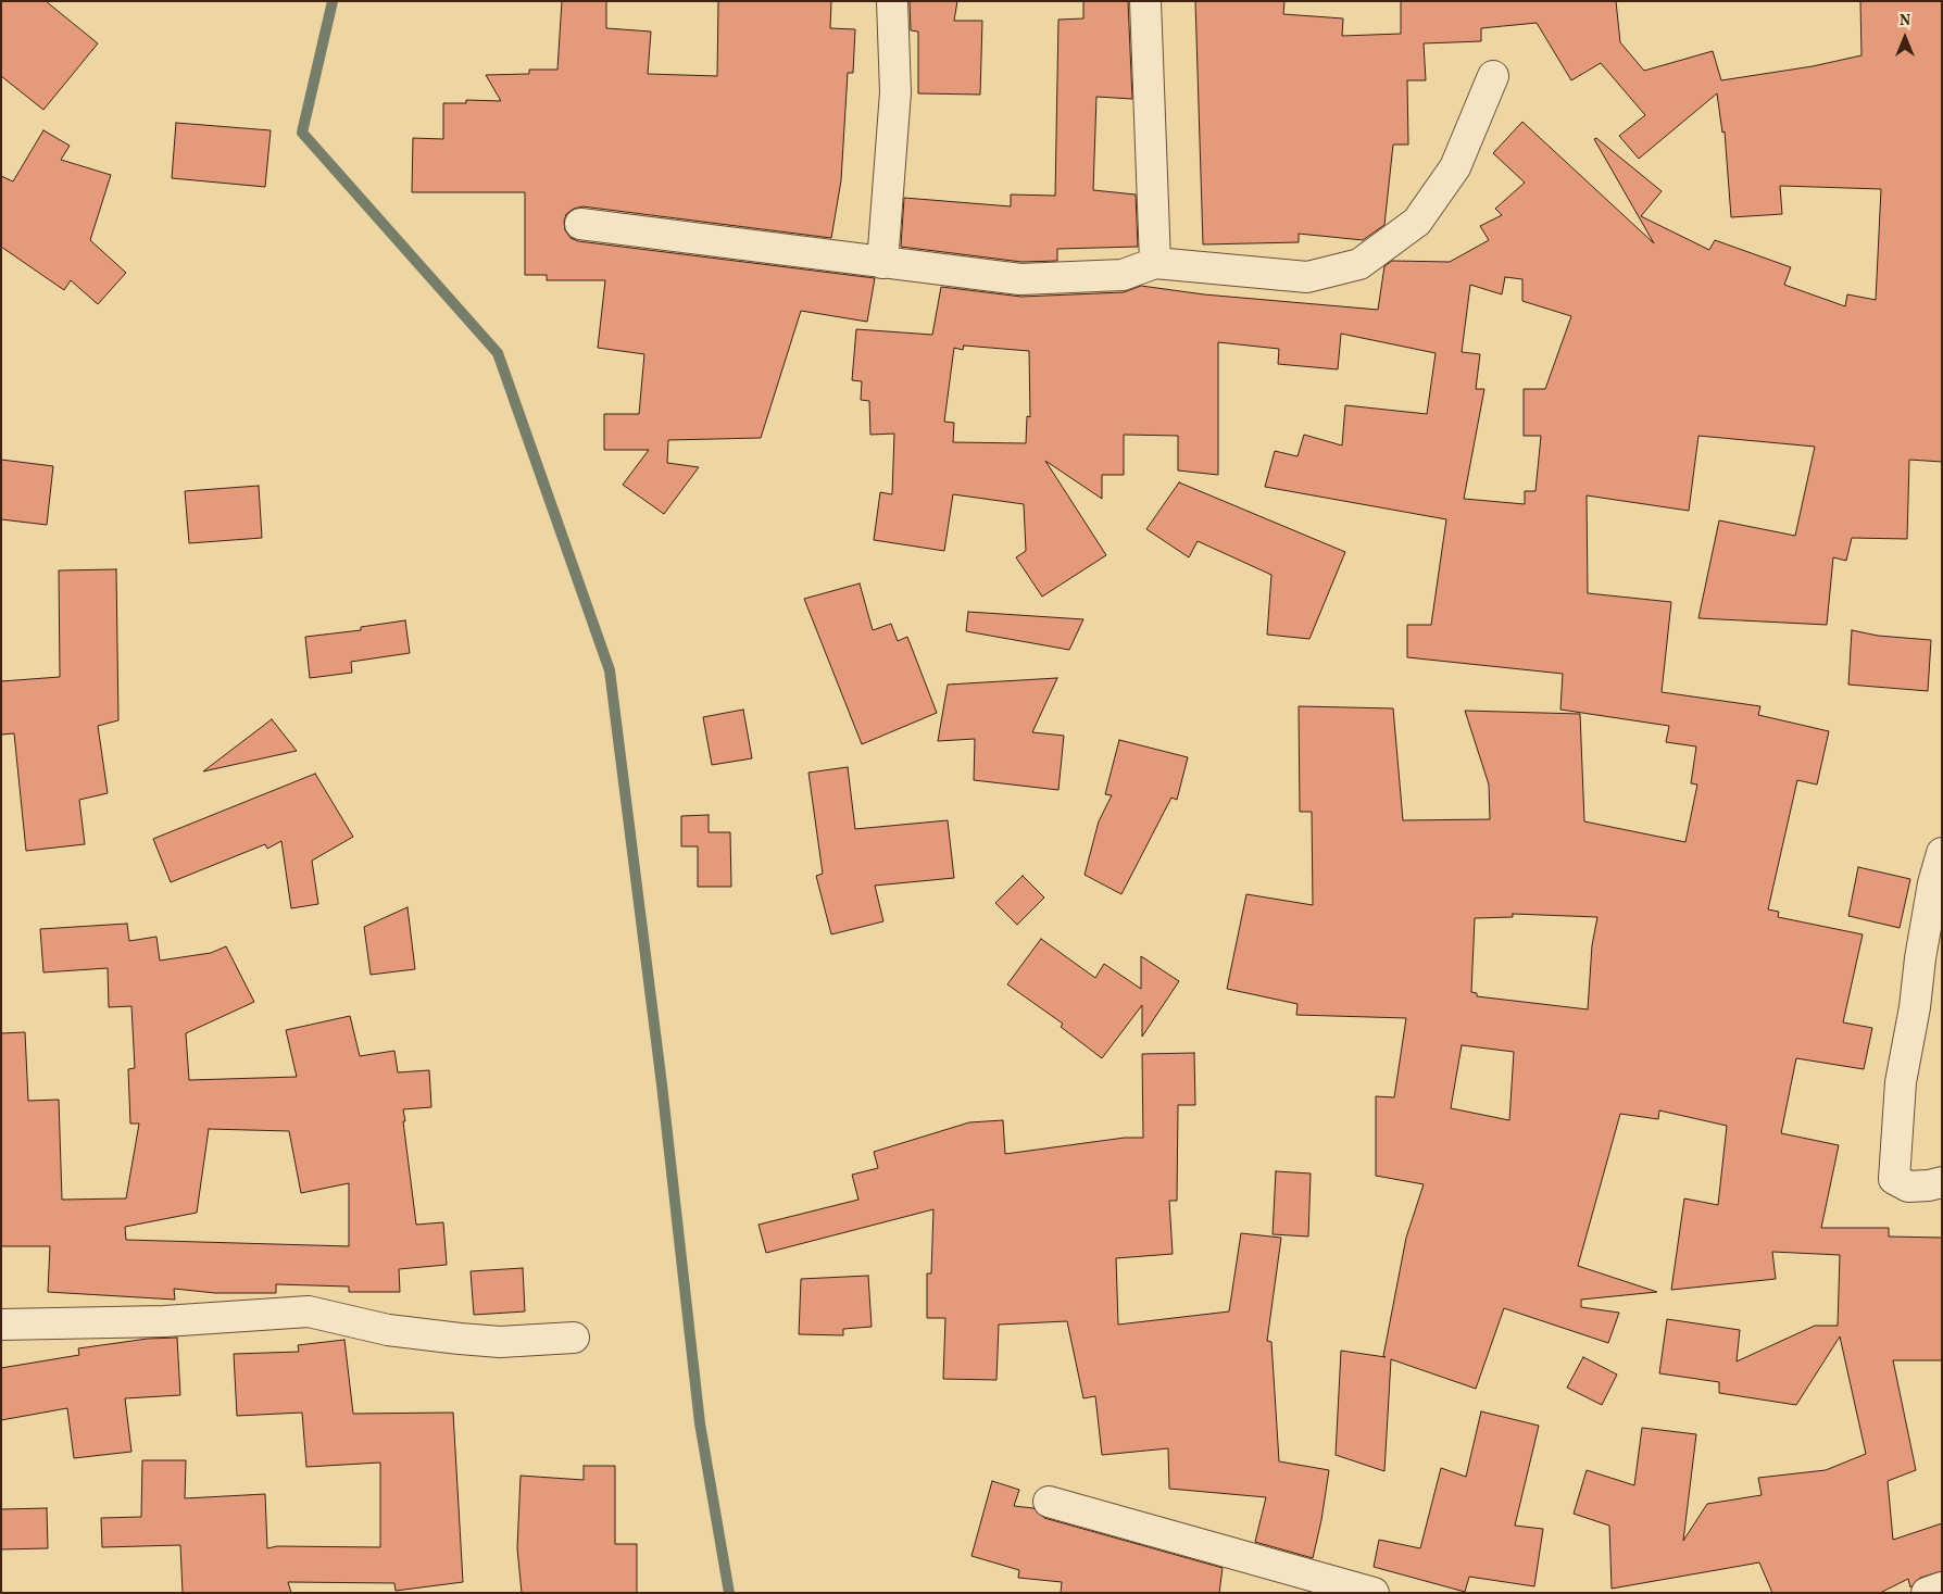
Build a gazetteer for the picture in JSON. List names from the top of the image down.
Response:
{
  "north": "top"
}
